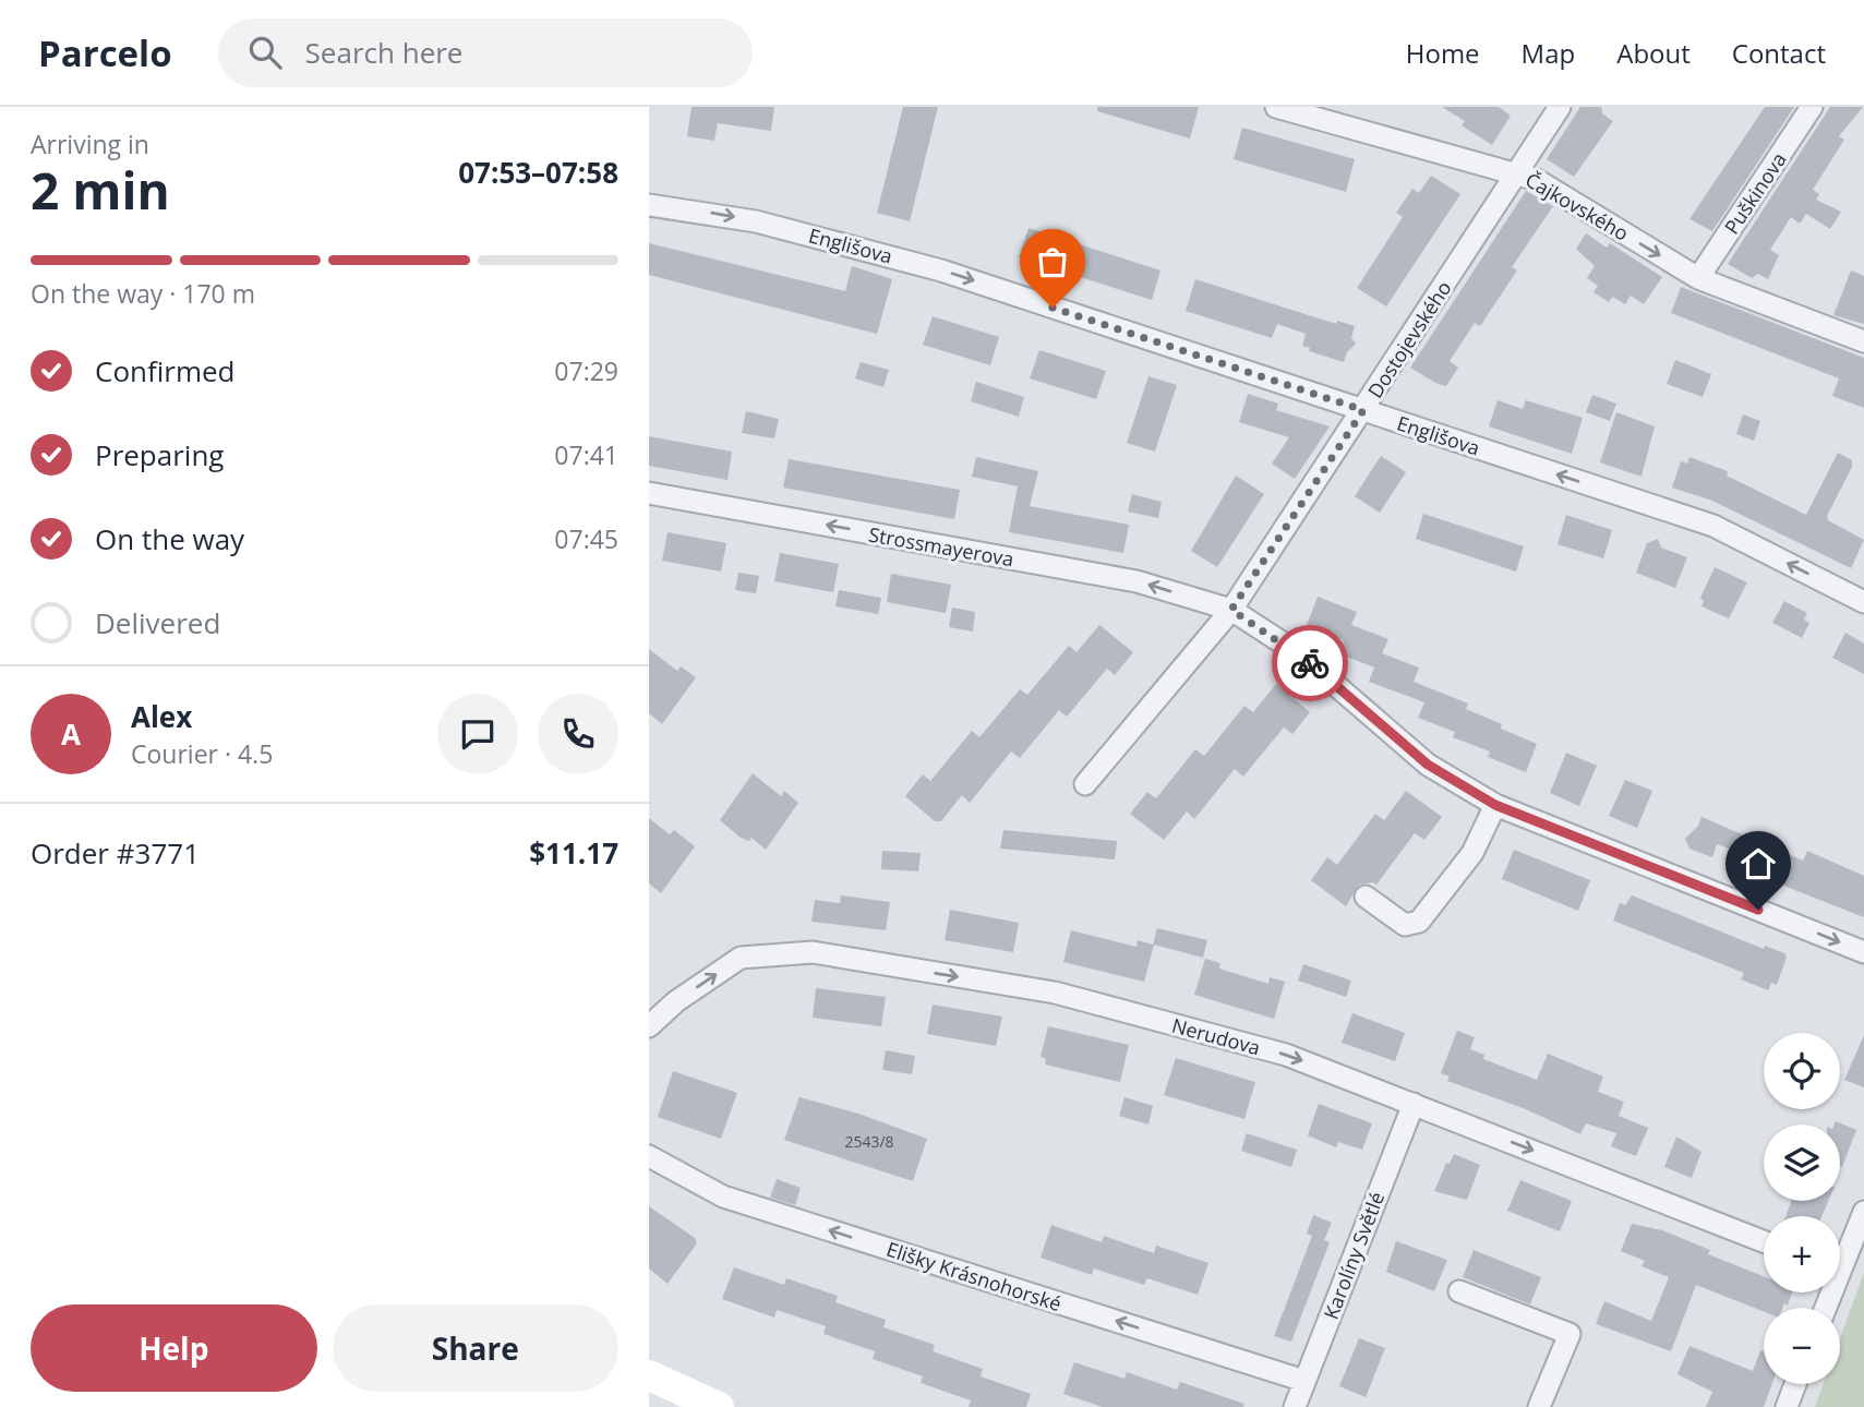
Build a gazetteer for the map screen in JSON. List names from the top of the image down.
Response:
{
  "streets": {
    "street": [
      "Puškinova",
      "Čajkovského",
      "Englišova",
      "Dostojevského",
      "Strossmayerova",
      "Nerudova",
      "Karolíny Světlé",
      "Elišky Krásnohorské"
    ]
  },
  "crossings": [
    ["Puškinova", "Čajkovského"],
    ["Čajkovského", "Dostojevského"],
    ["Englišova", "Dostojevského"],
    ["Dostojevského", "Strossmayerova"],
    ["Nerudova", "Karolíny Světlé"],
    ["Karolíny Světlé", "Elišky Krásnohorské"]
  ],
  "one_way": ["Nerudova", "Elišky Krásnohorské"],
  "house_numbers": ["2543/8"],
  "page": {
    "header": "Parcelo",
    "search": "Search here",
    "nav": [
      "Home",
      "Map",
      "About",
      "Contact"
    ],
    "heading": ["2 min", "Arriving in", "07:53–07:58"],
    "panel": [
      "Alex",
      "Courier · 4.5",
      "Order #3771",
      "$11.17"
    ],
    "bar": "On the way · 170 m",
    "list": [
      ["Confirmed", "07:29"],
      ["Preparing", "07:41"],
      ["On the way", "07:45"],
      "Delivered"
    ],
    "round": "A",
    "map_buttons": ["+", "−"],
    "buttons": ["Help", "Share"]
  }
}
